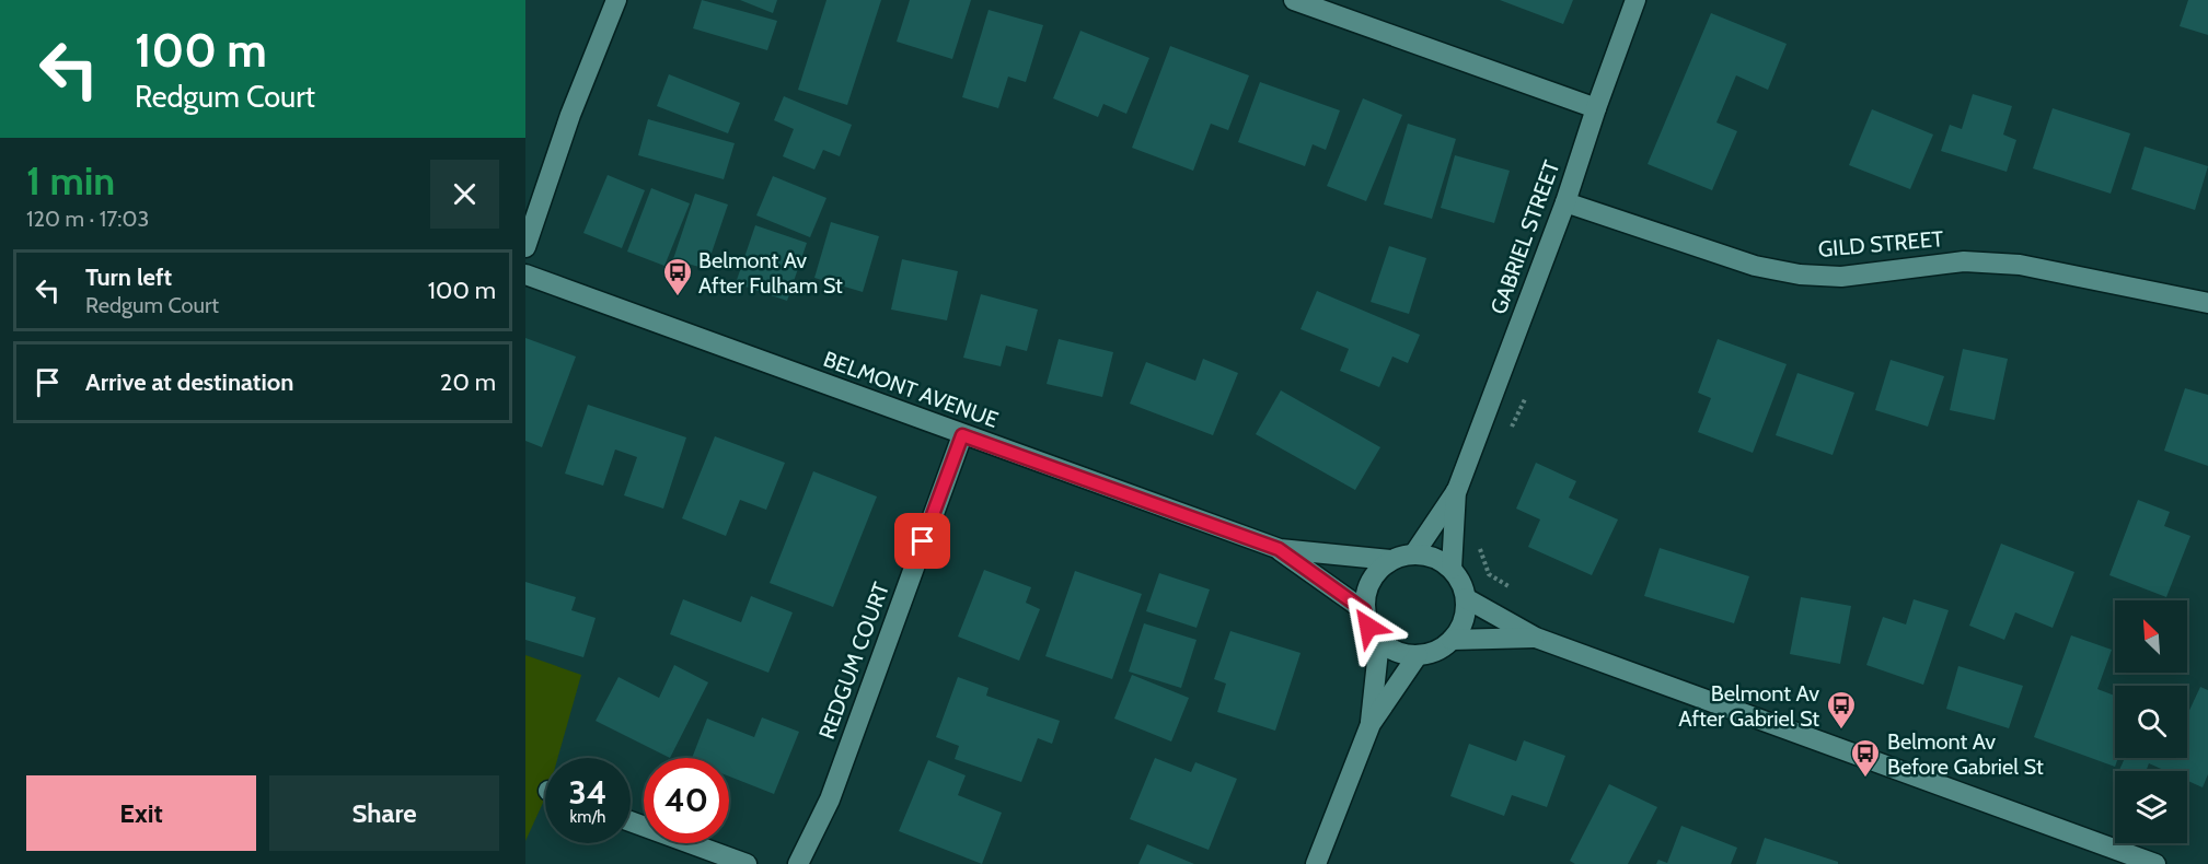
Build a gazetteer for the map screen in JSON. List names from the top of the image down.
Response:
{
  "streets": {
    "street": [
      "GABRIEL STREET",
      "GILD STREET",
      "BELMONT AVENUE",
      "REDGUM COURT"
    ]
  },
  "crossings": [
    ["GABRIEL STREET", "GILD STREET"],
    ["GABRIEL STREET", "BELMONT AVENUE"],
    ["BELMONT AVENUE", "REDGUM COURT"]
  ],
  "places": {
    "bus stop": ["Belmont Av After Fulham St", "Belmont Av After Gabriel St", "Belmont Av Before Gabriel St"]
  },
  "north": "top left",
  "page": {
    "turn": ["100 m", "Redgum Court"],
    "heading": ["1 min", "120 m · 17:03"],
    "list": [
      {
        "name": "Turn left",
        "note": "Redgum Court",
        "value": "100 m"
      },
      {
        "name": "Arrive at destination",
        "value": "20 m"
      }
    ],
    "speed": "34 km/h",
    "limit": "40",
    "buttons": ["Exit", "Share"]
  }
}
